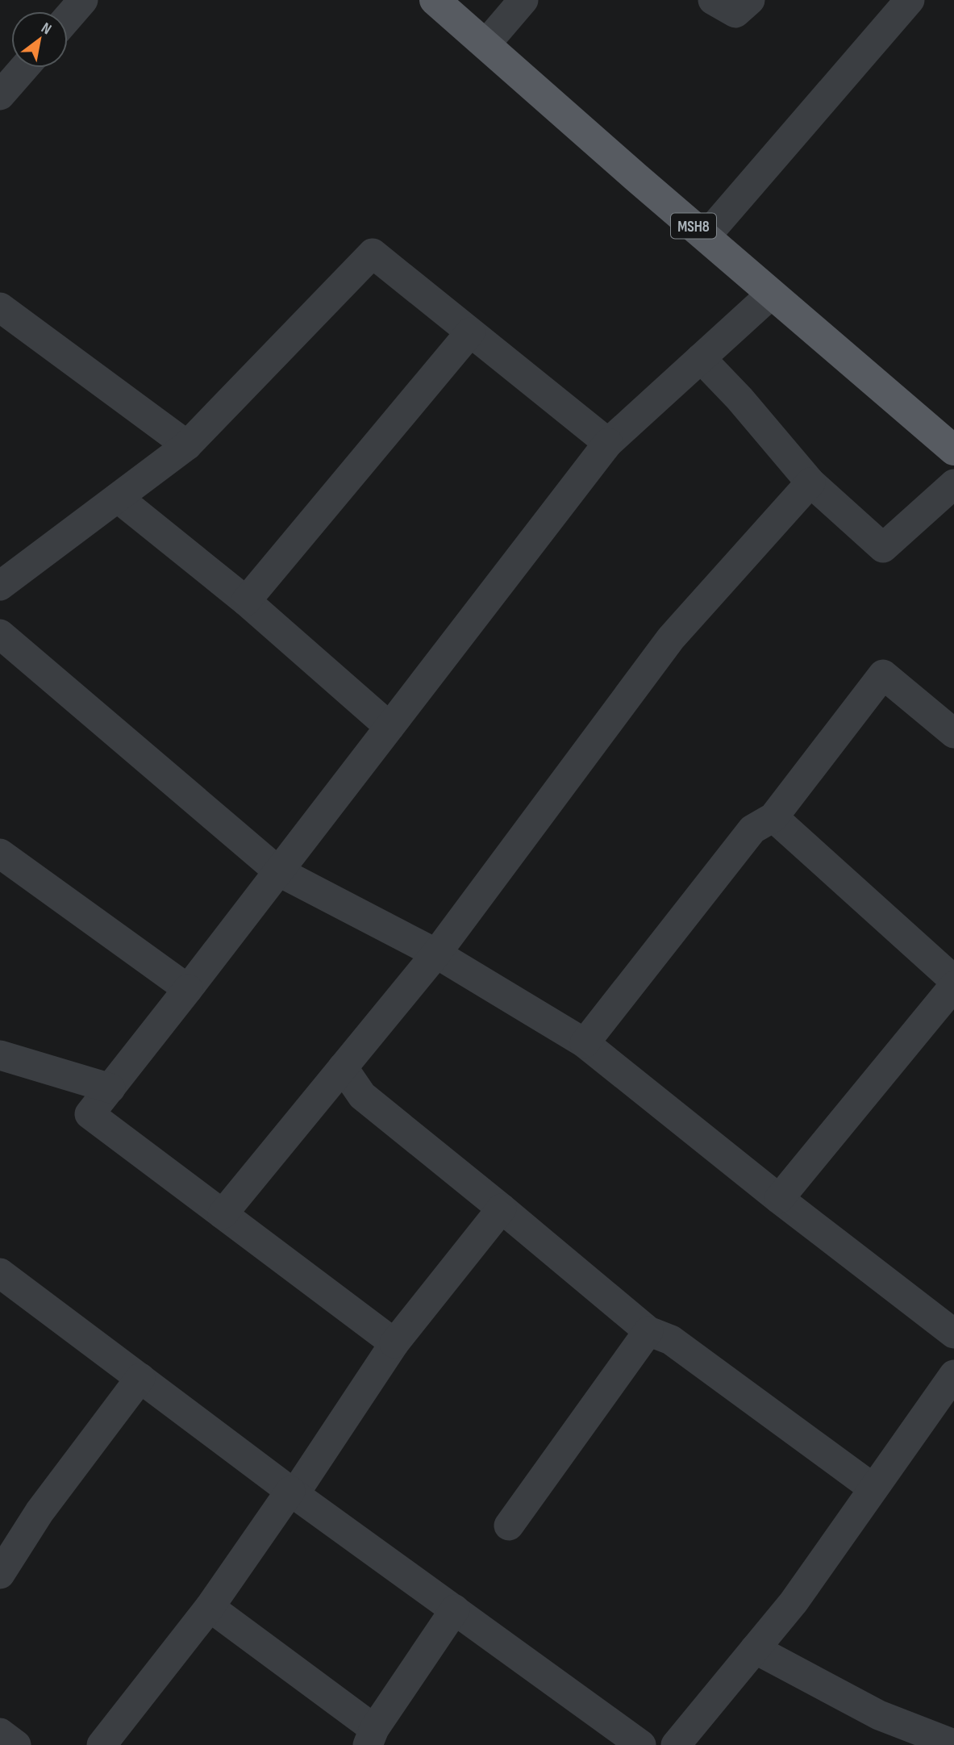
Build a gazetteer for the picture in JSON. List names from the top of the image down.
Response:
{
  "streets": {
    "main road": ["MSH8"]
  },
  "north": "top right"
}
